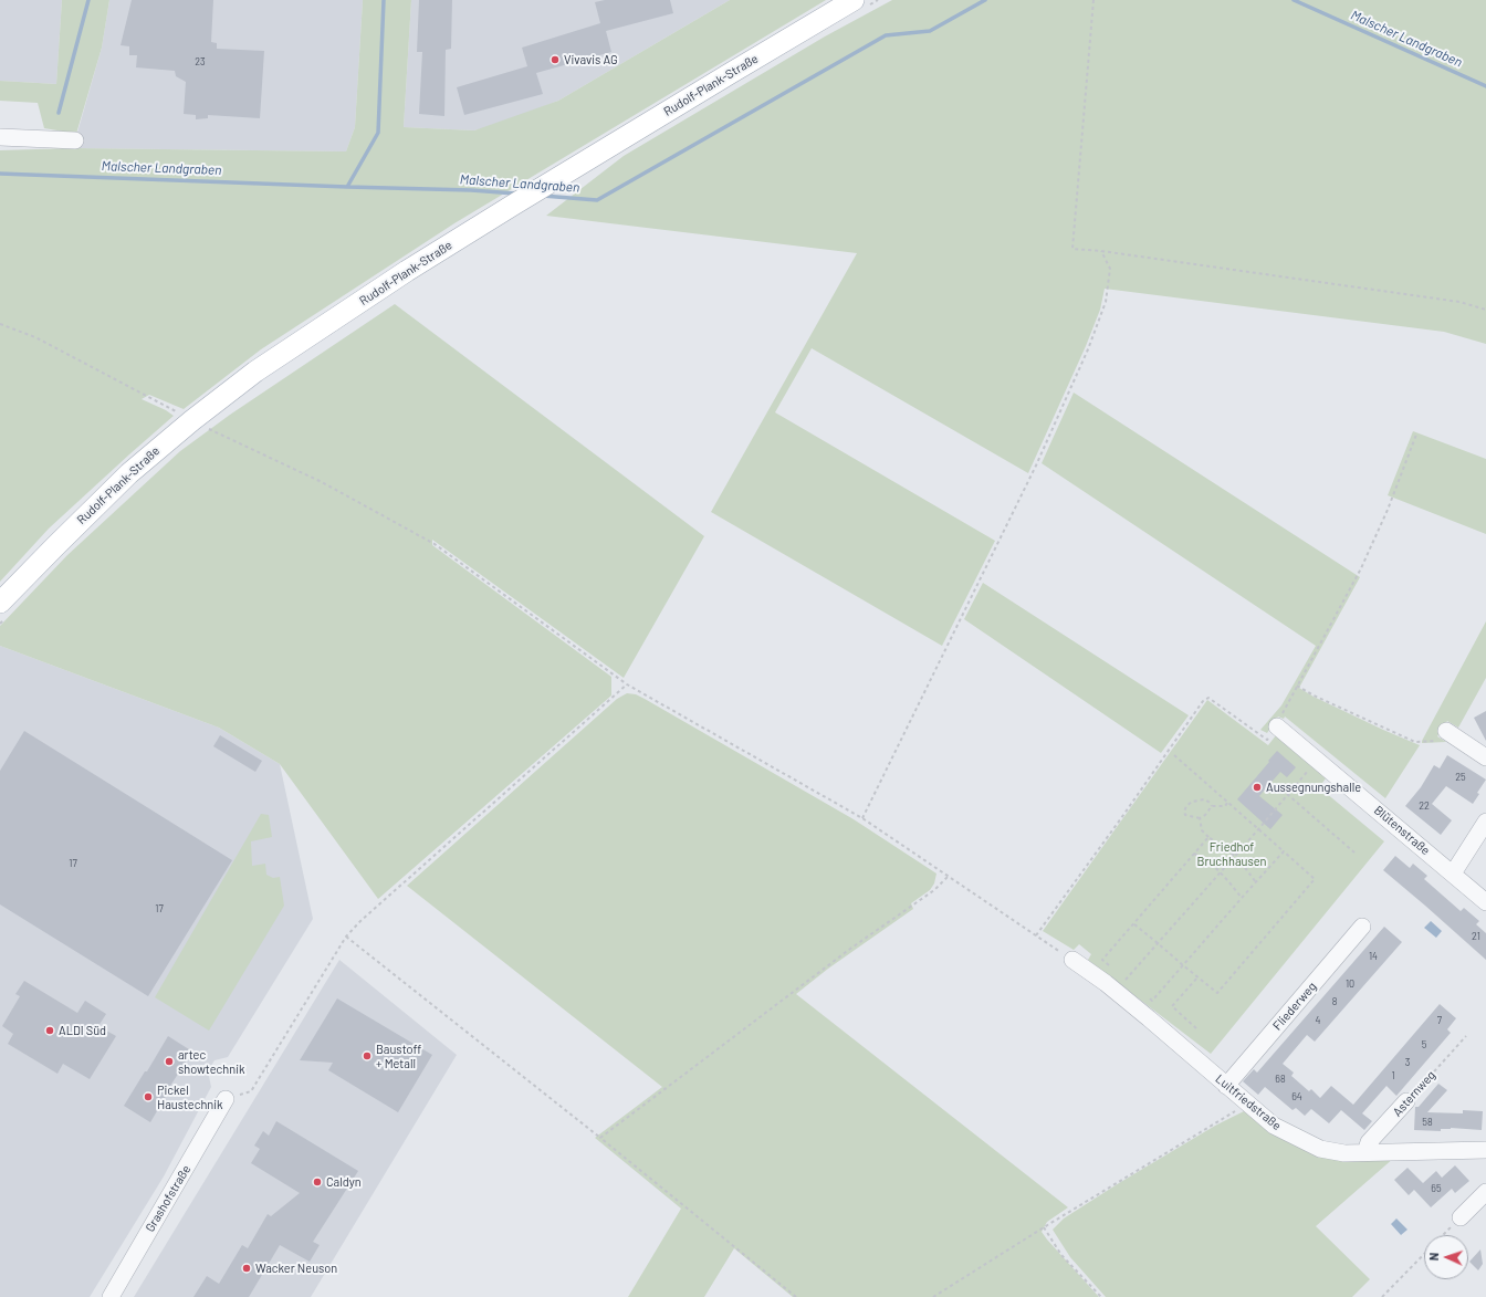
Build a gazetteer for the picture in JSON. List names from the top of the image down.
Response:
{
  "streets": {
    "main road": ["Rudolf-Plank-Straße"],
    "street": [
      "Blütenstraße",
      "Fliederweg",
      "Asternweg",
      "Luitfriedstraße",
      "Grashofstraße"
    ]
  },
  "crossings": [
    ["Fliederweg", "Luitfriedstraße"],
    ["Asternweg", "Luitfriedstraße"]
  ],
  "water": ["Malscher Landgraben"],
  "parks": ["Friedhof Bruchhausen"],
  "places": [
    "Vivavis AG",
    "Aussegnungshalle",
    "ALDI Süd",
    "Baustoff + Metall",
    "artec showtechnik",
    "Pickel Haustechnik",
    "Caldyn",
    "Wacker Neuson"
  ],
  "house_numbers": [
    "23",
    "25",
    "22",
    "17",
    "17",
    "21",
    "14",
    "10",
    "8",
    "4",
    "7",
    "5",
    "3",
    "1",
    "68",
    "64",
    "58",
    "65"
  ],
  "north": "left"
}
